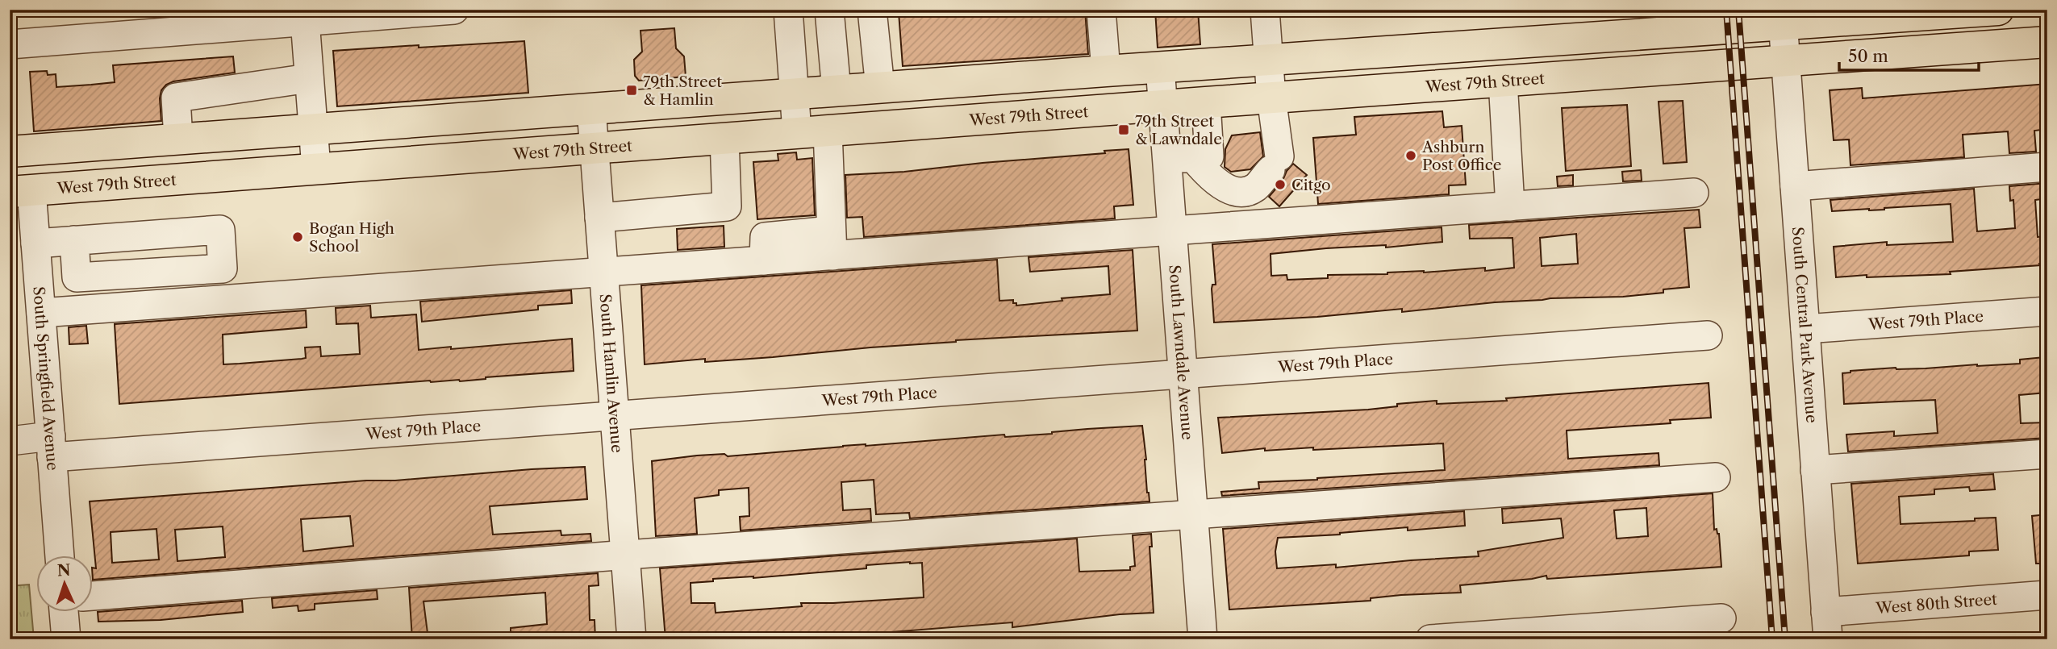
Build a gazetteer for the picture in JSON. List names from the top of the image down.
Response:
{
  "streets": {
    "main road": ["West 79th Street"],
    "street": [
      "West 79th Place",
      "South Central Park Avenue",
      "South Lawndale Avenue",
      "South Hamlin Avenue",
      "South Springfield Avenue",
      "West 80th Street"
    ]
  },
  "crossings": [
    ["West 79th Street", "South Central Park Avenue"],
    ["West 79th Street", "South Lawndale Avenue"],
    ["West 79th Street", "South Hamlin Avenue"],
    ["West 79th Street", "South Springfield Avenue"],
    ["West 79th Place", "South Central Park Avenue"],
    ["West 79th Place", "South Lawndale Avenue"],
    ["West 79th Place", "South Hamlin Avenue"],
    ["West 79th Place", "South Springfield Avenue"],
    ["South Central Park Avenue", "West 80th Street"]
  ],
  "places": {
    "transit": ["79th Street & Hamlin", "79th Street & Lawndale"],
    "other": ["Ashburn Post Office", "Citgo", "Bogan High School"]
  },
  "scale_bar": "50 m",
  "north": "top"
}
